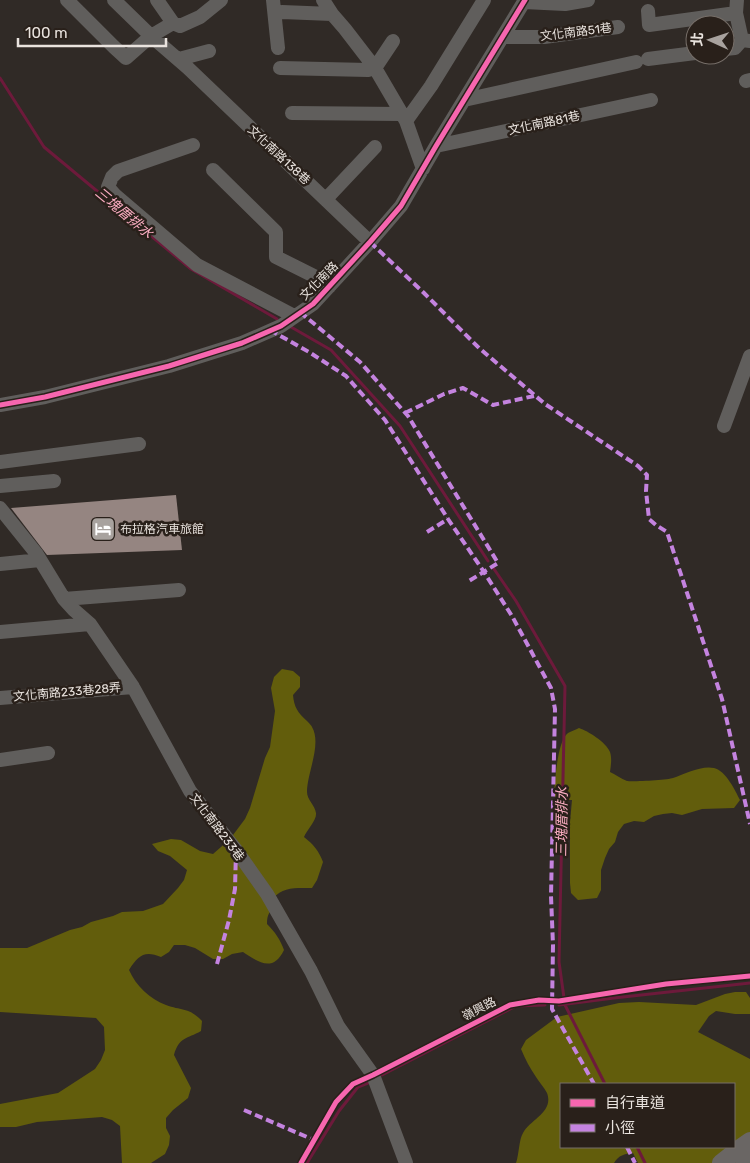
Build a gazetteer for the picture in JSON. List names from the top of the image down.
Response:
{
  "streets": {
    "street": [
      "文化南路51巷",
      "文化南路81巷",
      "文化南路138巷",
      "文化南路",
      "文化南路233巷28弄",
      "文化南路233巷"
    ],
    "cycle path": ["嶺興路"]
  },
  "crossings": [
    ["文化南路51巷", "文化南路"],
    ["文化南路81巷", "文化南路"],
    ["文化南路138巷", "文化南路"],
    ["文化南路233巷28弄", "文化南路233巷"]
  ],
  "water": ["三塊厝排水"],
  "places": {
    "hotel": ["布拉格汽車旅館"]
  },
  "legend": ["自行車道", "小徑"],
  "scale_bar": "100 m",
  "north": "left"
}
